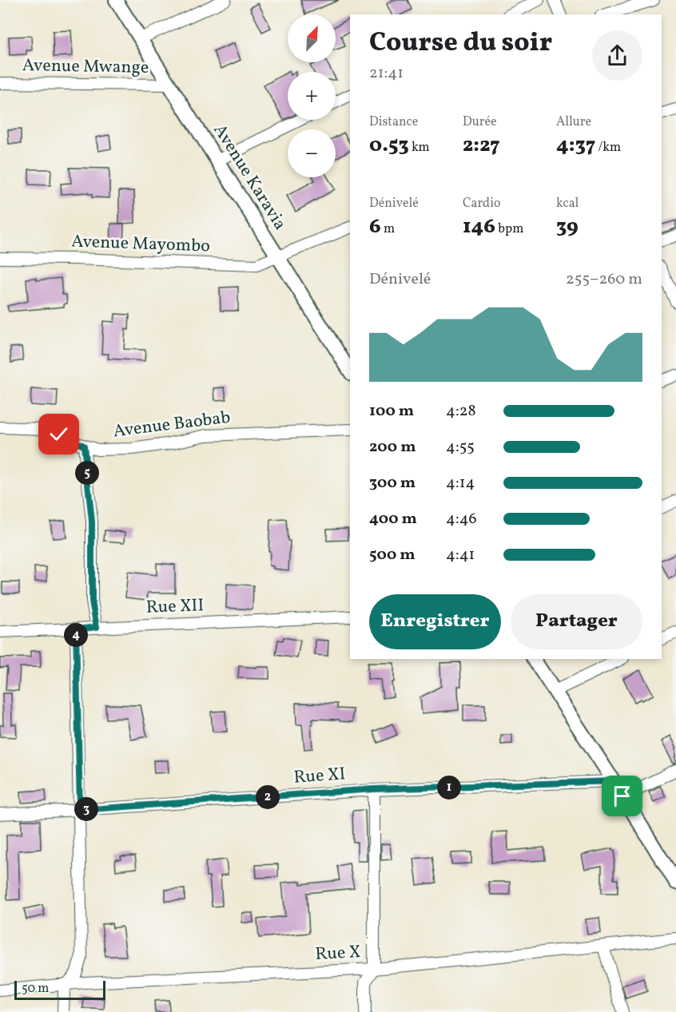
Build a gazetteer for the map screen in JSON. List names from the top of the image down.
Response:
{
  "streets": {
    "street": [
      "Avenue Mwange",
      "Avenue Karavia",
      "Avenue Mayombo",
      "Avenue Baobab",
      "Rue XII",
      "Rue XI",
      "Rue X"
    ]
  },
  "crossings": [
    ["Avenue Mwange", "Avenue Karavia"],
    ["Avenue Karavia", "Avenue Mayombo"]
  ],
  "scale_bar": "50 m",
  "north": "top right",
  "page": {
    "map_buttons": ["+", "−"],
    "heading": ["Course du soir", "21:41"],
    "stats": [
      ["Distance", "0.53 km"],
      ["Durée", "2:27"],
      ["Allure", "4:37 /km"],
      ["Dénivelé", "6 m"],
      ["Cardio", "146 bpm"],
      ["kcal", "39"]
    ],
    "chart": ["Dénivelé", "255–260 m"],
    "list": [
      {
        "name": "100 m",
        "note": "4:28"
      },
      {
        "name": "200 m",
        "note": "4:55"
      },
      {
        "name": "300 m",
        "note": "4:14"
      },
      {
        "name": "400 m",
        "note": "4:46"
      },
      {
        "name": "500 m",
        "note": "4:41"
      }
    ],
    "pins": [
      "5",
      "4",
      "1",
      "2",
      "3"
    ],
    "buttons": ["Enregistrer", "Partager"],
    "scale": "50 m"
  }
}
